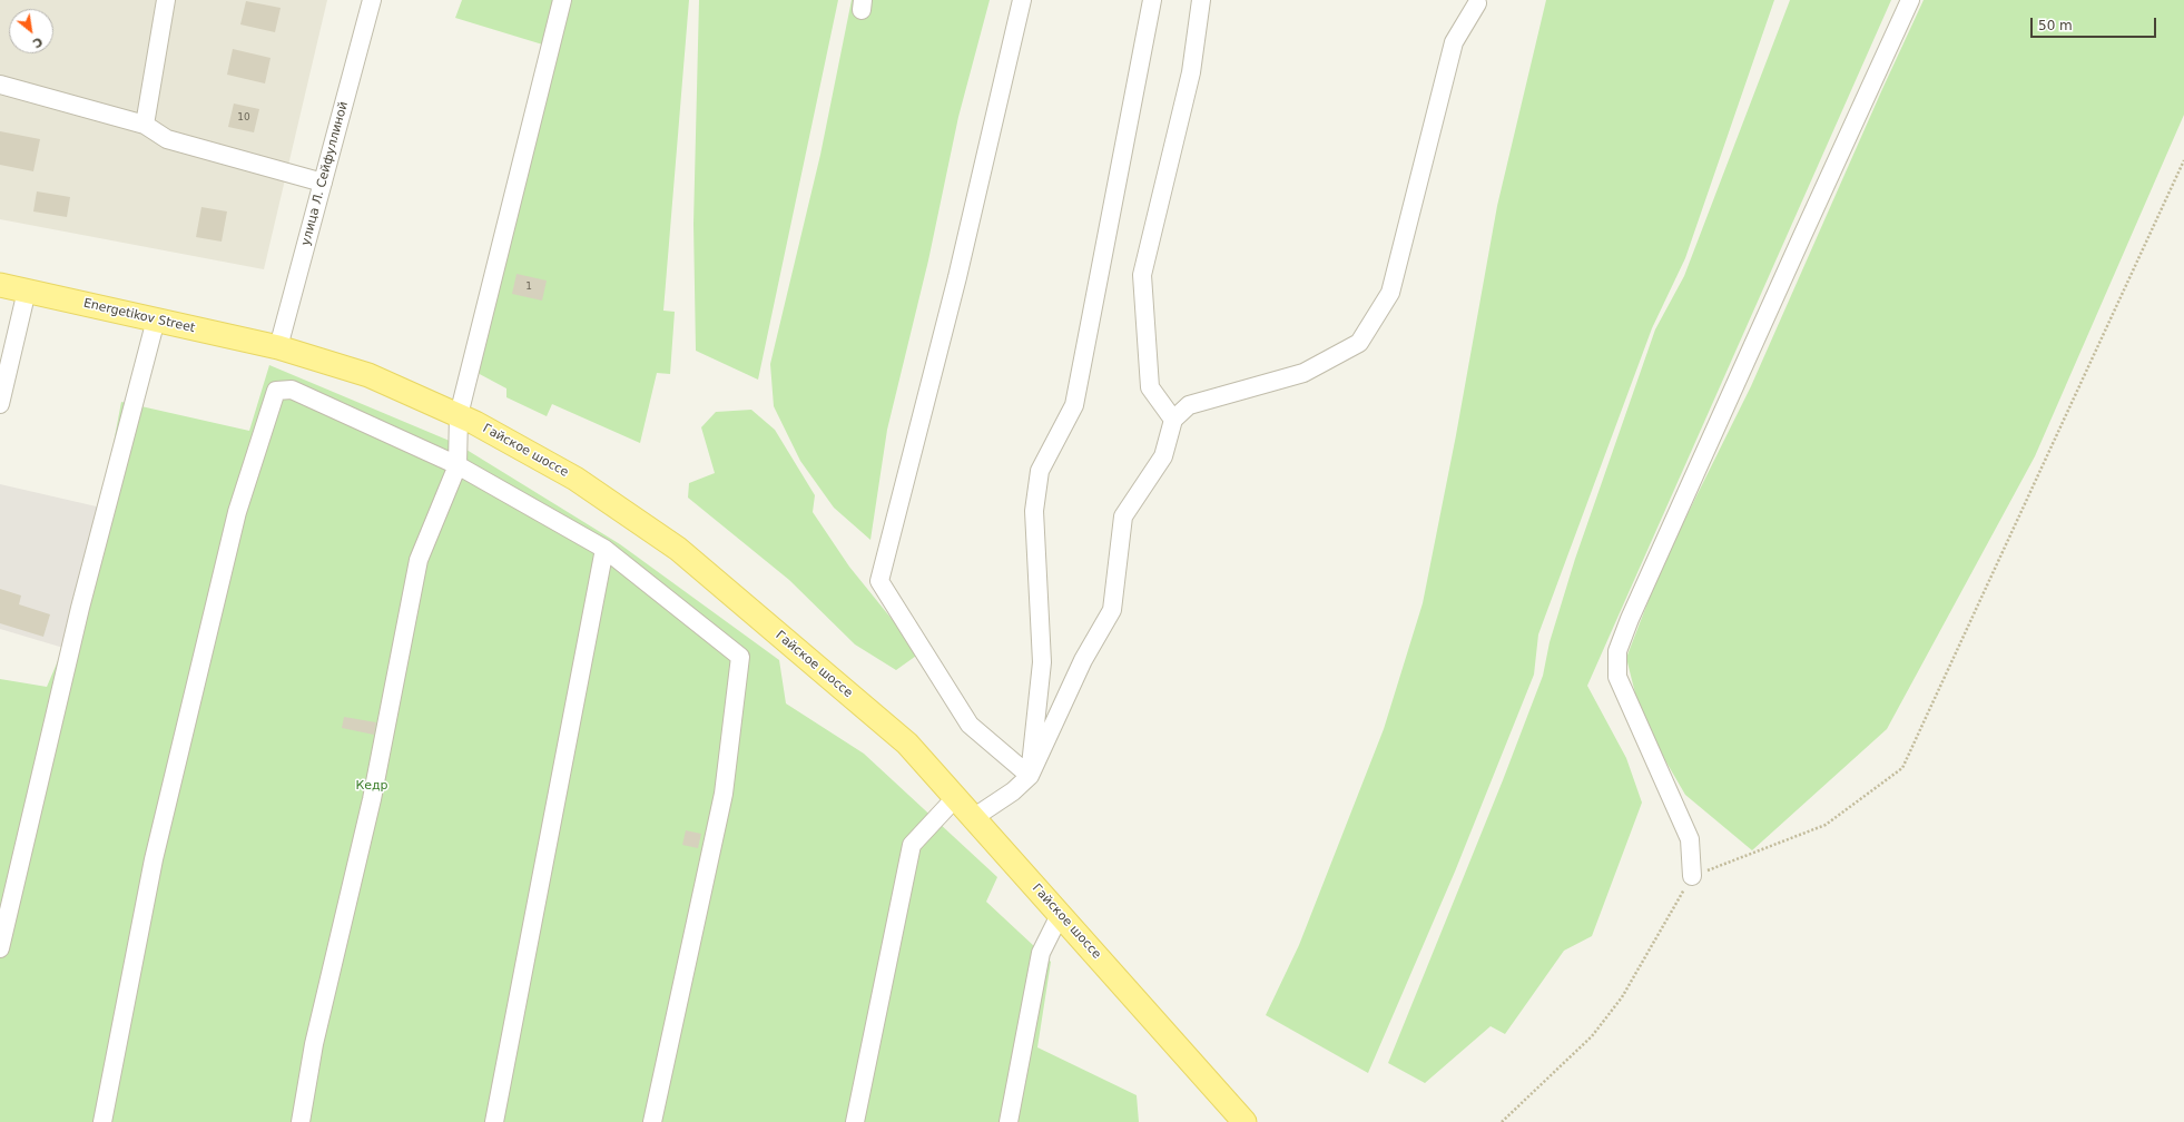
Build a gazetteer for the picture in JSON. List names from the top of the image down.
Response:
{
  "streets": {
    "main road": ["Energetikov Street", "Гайское шоссе"],
    "street": ["улица Л. Сейфуллиной"]
  },
  "crossings": [
    ["улица Л. Сейфуллиной", "Energetikov Street"],
    ["улица Л. Сейфуллиной", "Гайское шоссе"],
    ["Energetikov Street", "Гайское шоссе"]
  ],
  "parks": ["Кедр"],
  "house_numbers": ["10", "1"],
  "scale_bar": "50 m",
  "north": "bottom right"
}
